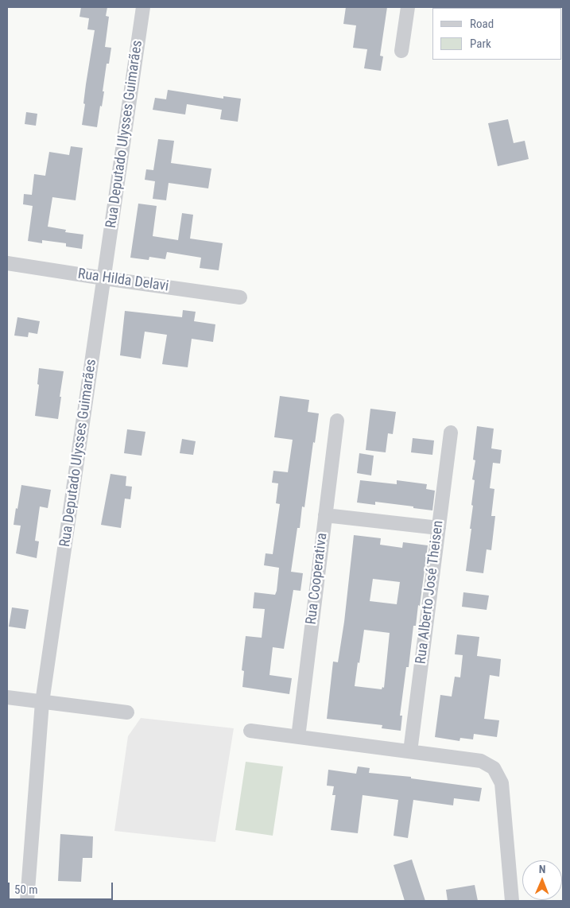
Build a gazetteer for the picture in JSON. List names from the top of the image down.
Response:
{
  "streets": {
    "street": [
      "Rua Deputado Ulysses Guimarães",
      "Rua Hilda Delavi",
      "Rua Cooperativa",
      "Rua Alberto José Theisen"
    ]
  },
  "crossings": [
    ["Rua Deputado Ulysses Guimarães", "Rua Hilda Delavi"]
  ],
  "legend": ["Road", "Park"],
  "scale_bar": "50 m",
  "north": "top"
}
